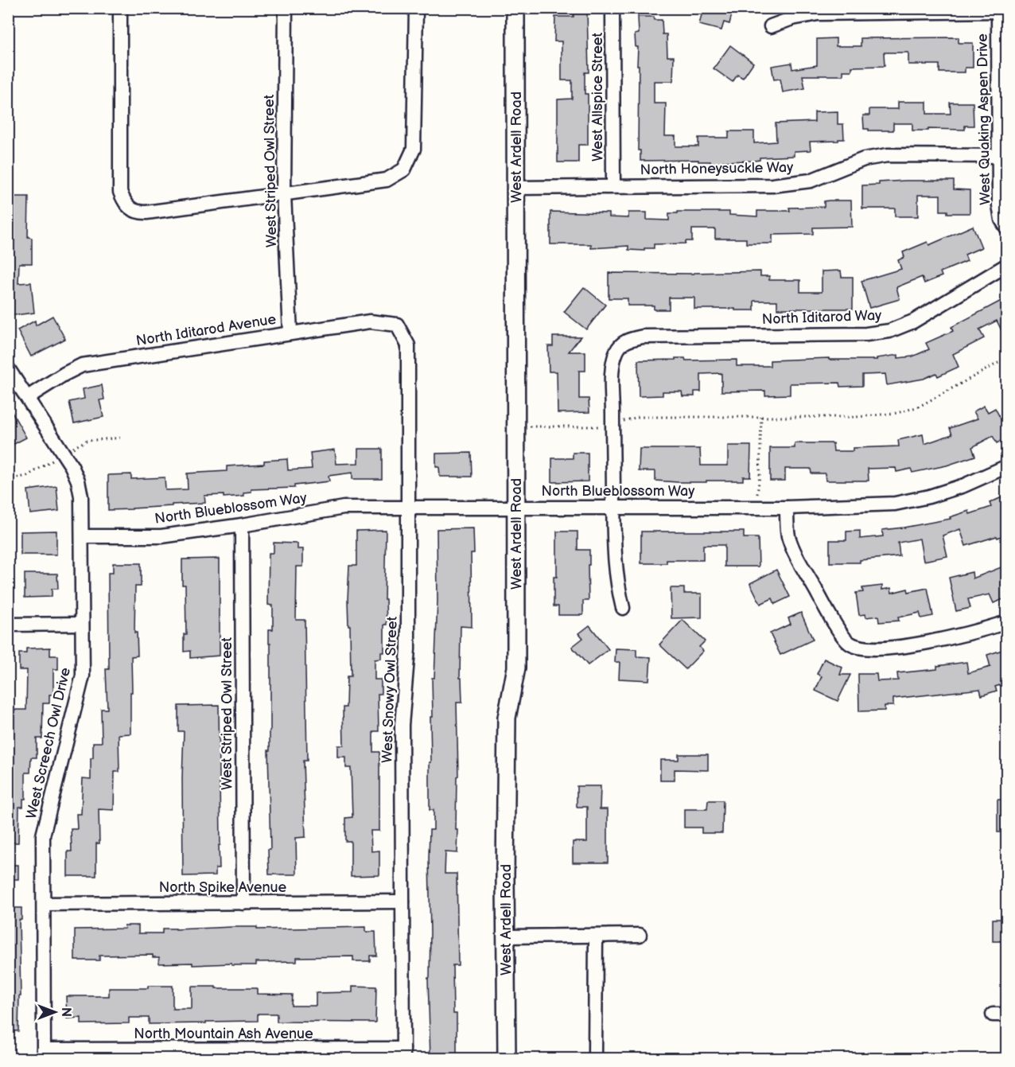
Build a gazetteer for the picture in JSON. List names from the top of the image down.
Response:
{
  "streets": {
    "street": [
      "West Allspice Street",
      "West Quaking Aspen Drive",
      "West Ardell Road",
      "North Honeysuckle Way",
      "West Striped Owl Street",
      "North Iditarod Way",
      "North Iditarod Avenue",
      "North Blueblossom Way",
      "West Snowy Owl Street",
      "West Screech Owl Drive",
      "North Spike Avenue",
      "North Mountain Ash Avenue"
    ]
  },
  "crossings": [
    ["West Allspice Street", "North Honeysuckle Way"],
    ["West Quaking Aspen Drive", "North Honeysuckle Way"],
    ["West Ardell Road", "North Honeysuckle Way"],
    ["West Ardell Road", "North Blueblossom Way"],
    ["West Striped Owl Street", "North Iditarod Avenue"],
    ["West Striped Owl Street", "North Blueblossom Way"],
    ["West Striped Owl Street", "North Spike Avenue"],
    ["North Iditarod Way", "North Blueblossom Way"],
    ["North Iditarod Avenue", "West Snowy Owl Street"],
    ["North Iditarod Avenue", "West Screech Owl Drive"],
    ["North Blueblossom Way", "West Snowy Owl Street"],
    ["North Blueblossom Way", "West Screech Owl Drive"],
    ["West Snowy Owl Street", "North Spike Avenue"],
    ["West Snowy Owl Street", "North Mountain Ash Avenue"],
    ["West Screech Owl Drive", "North Spike Avenue"],
    ["West Screech Owl Drive", "North Mountain Ash Avenue"]
  ],
  "north": "right"
}
